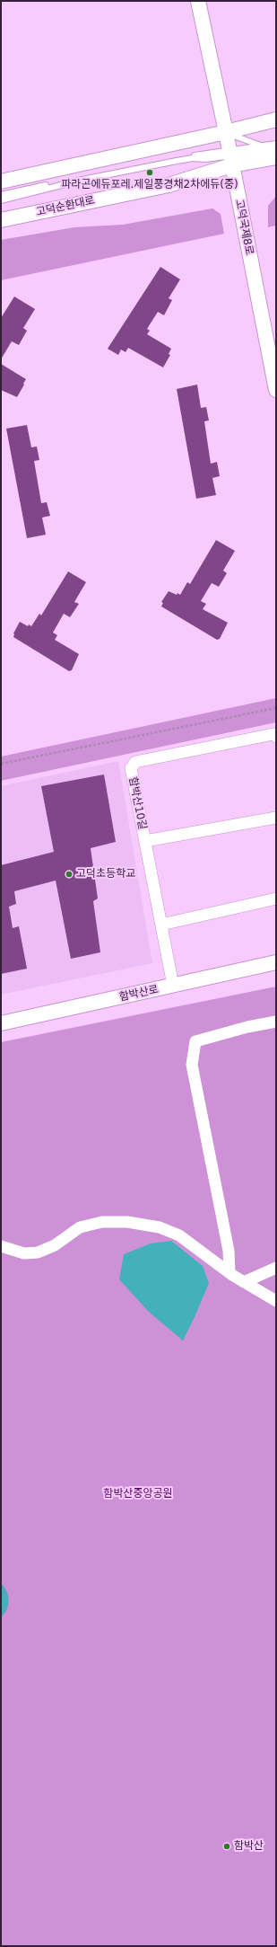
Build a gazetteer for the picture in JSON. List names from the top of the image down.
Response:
{
  "streets": {
    "street": [
      "고덕순환대로",
      "고덕국제8로",
      "함박산10길",
      "함박산로"
    ]
  },
  "crossings": [
    ["고덕순환대로", "고덕국제8로"],
    ["함박산10길", "함박산로"]
  ],
  "parks": ["함박산중앙공원"],
  "places": ["파라곤에듀포레.제일풍경채2차에듀(중)", "고덕초등학교", "함박산"]
}
